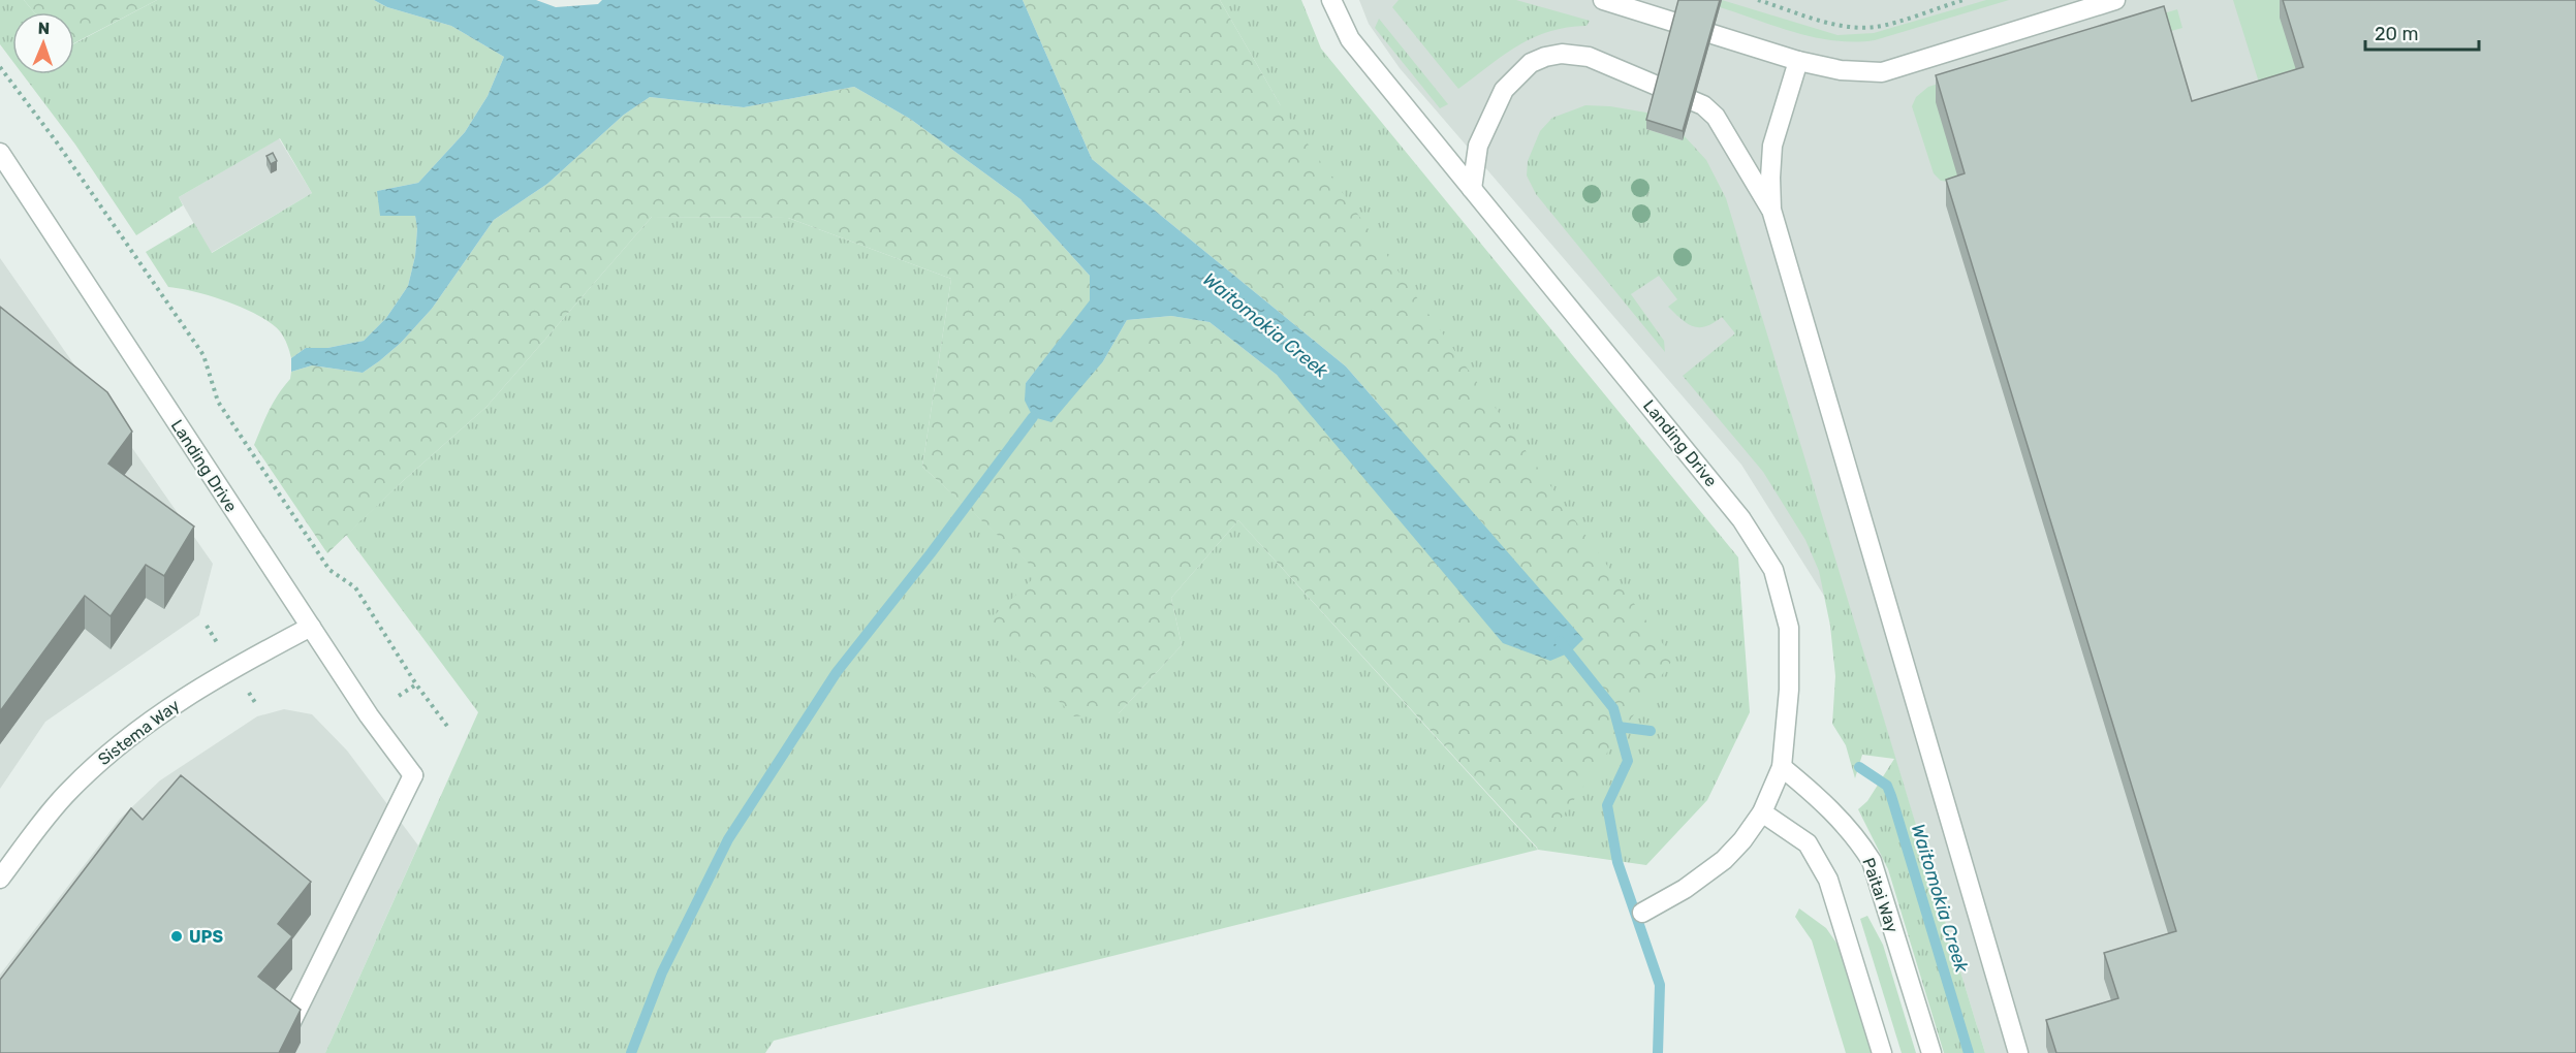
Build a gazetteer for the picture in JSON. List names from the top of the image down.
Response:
{
  "streets": {
    "street": ["Landing Drive", "Sistema Way", "Paitai Way"]
  },
  "crossings": [
    ["Landing Drive", "Sistema Way"],
    ["Landing Drive", "Paitai Way"]
  ],
  "water": ["Waitomokia Creek"],
  "places": ["UPS"],
  "scale_bar": "20 m",
  "north": "top"
}
